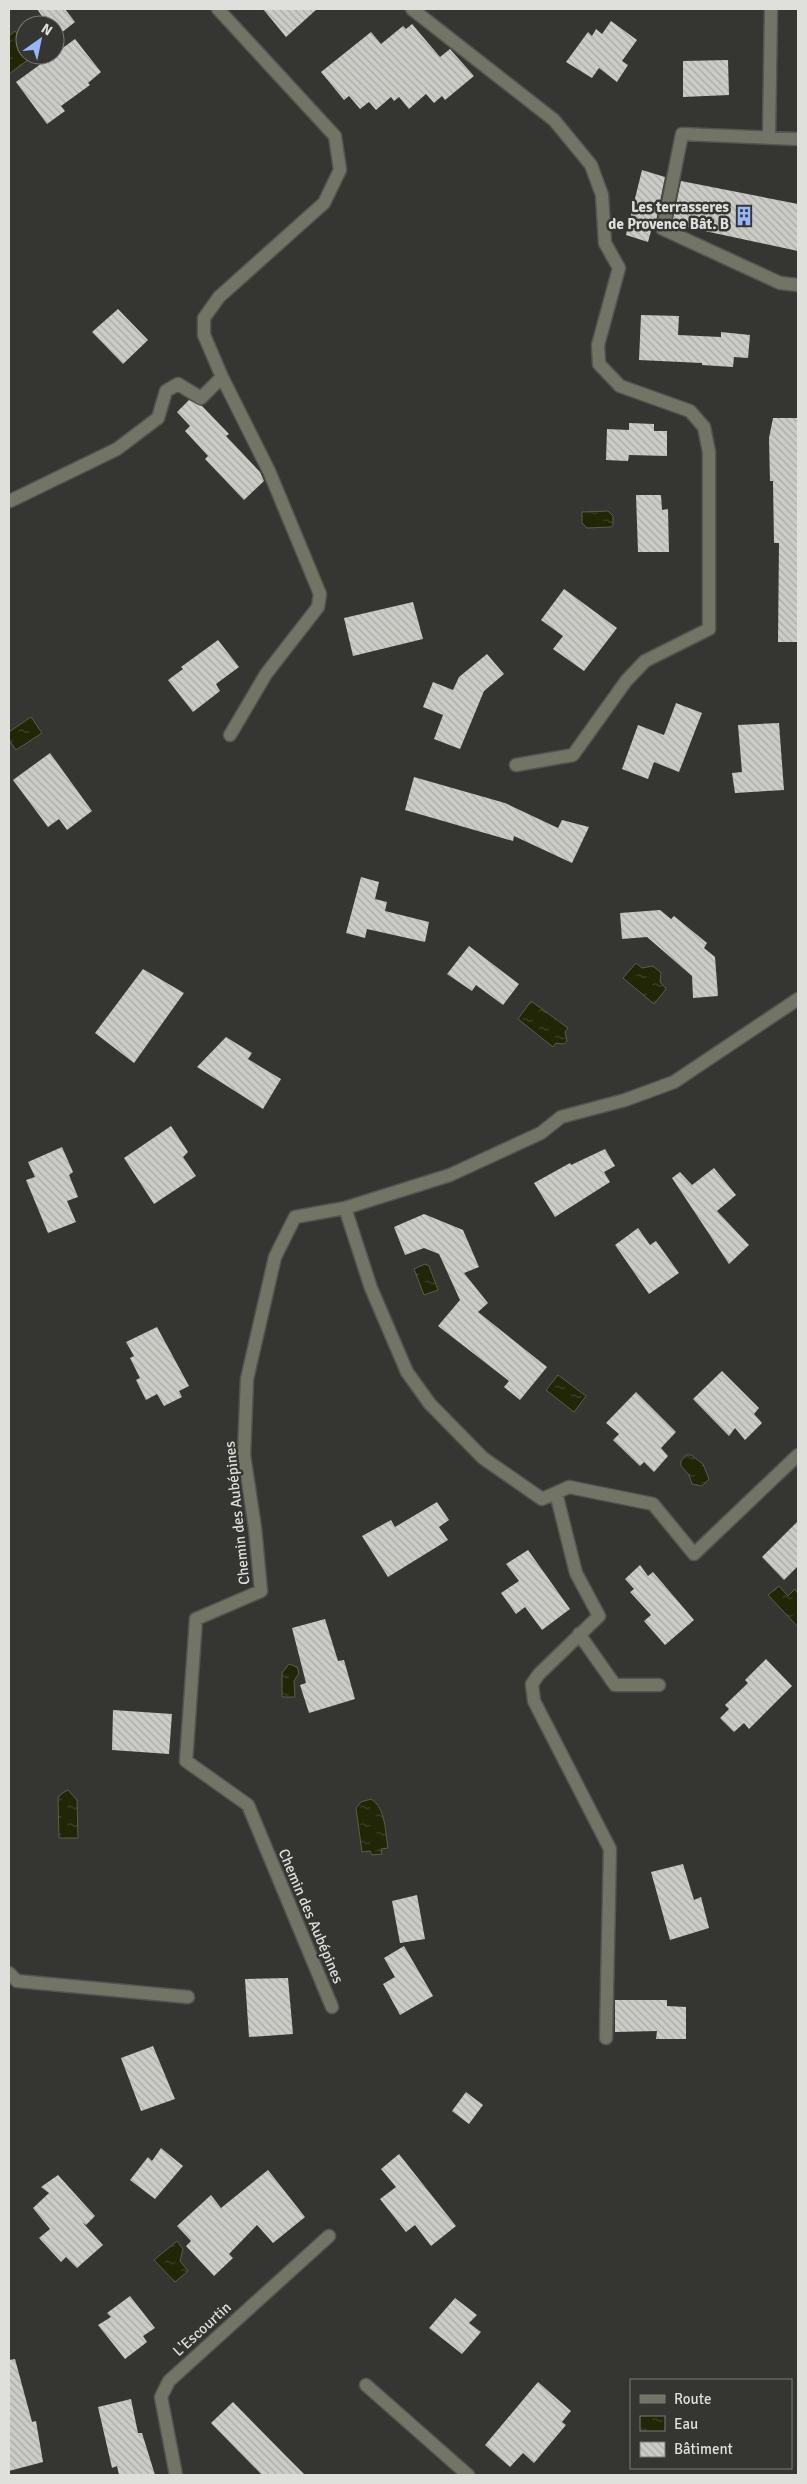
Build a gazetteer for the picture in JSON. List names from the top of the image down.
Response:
{
  "streets": {
    "street": ["Chemin des Aubépines", "L'Escourtin"]
  },
  "places": {
    "building": ["Les terrasseres de Provence Bât. B"]
  },
  "legend": ["Route", "Eau", "Bâtiment"],
  "north": "top right"
}
